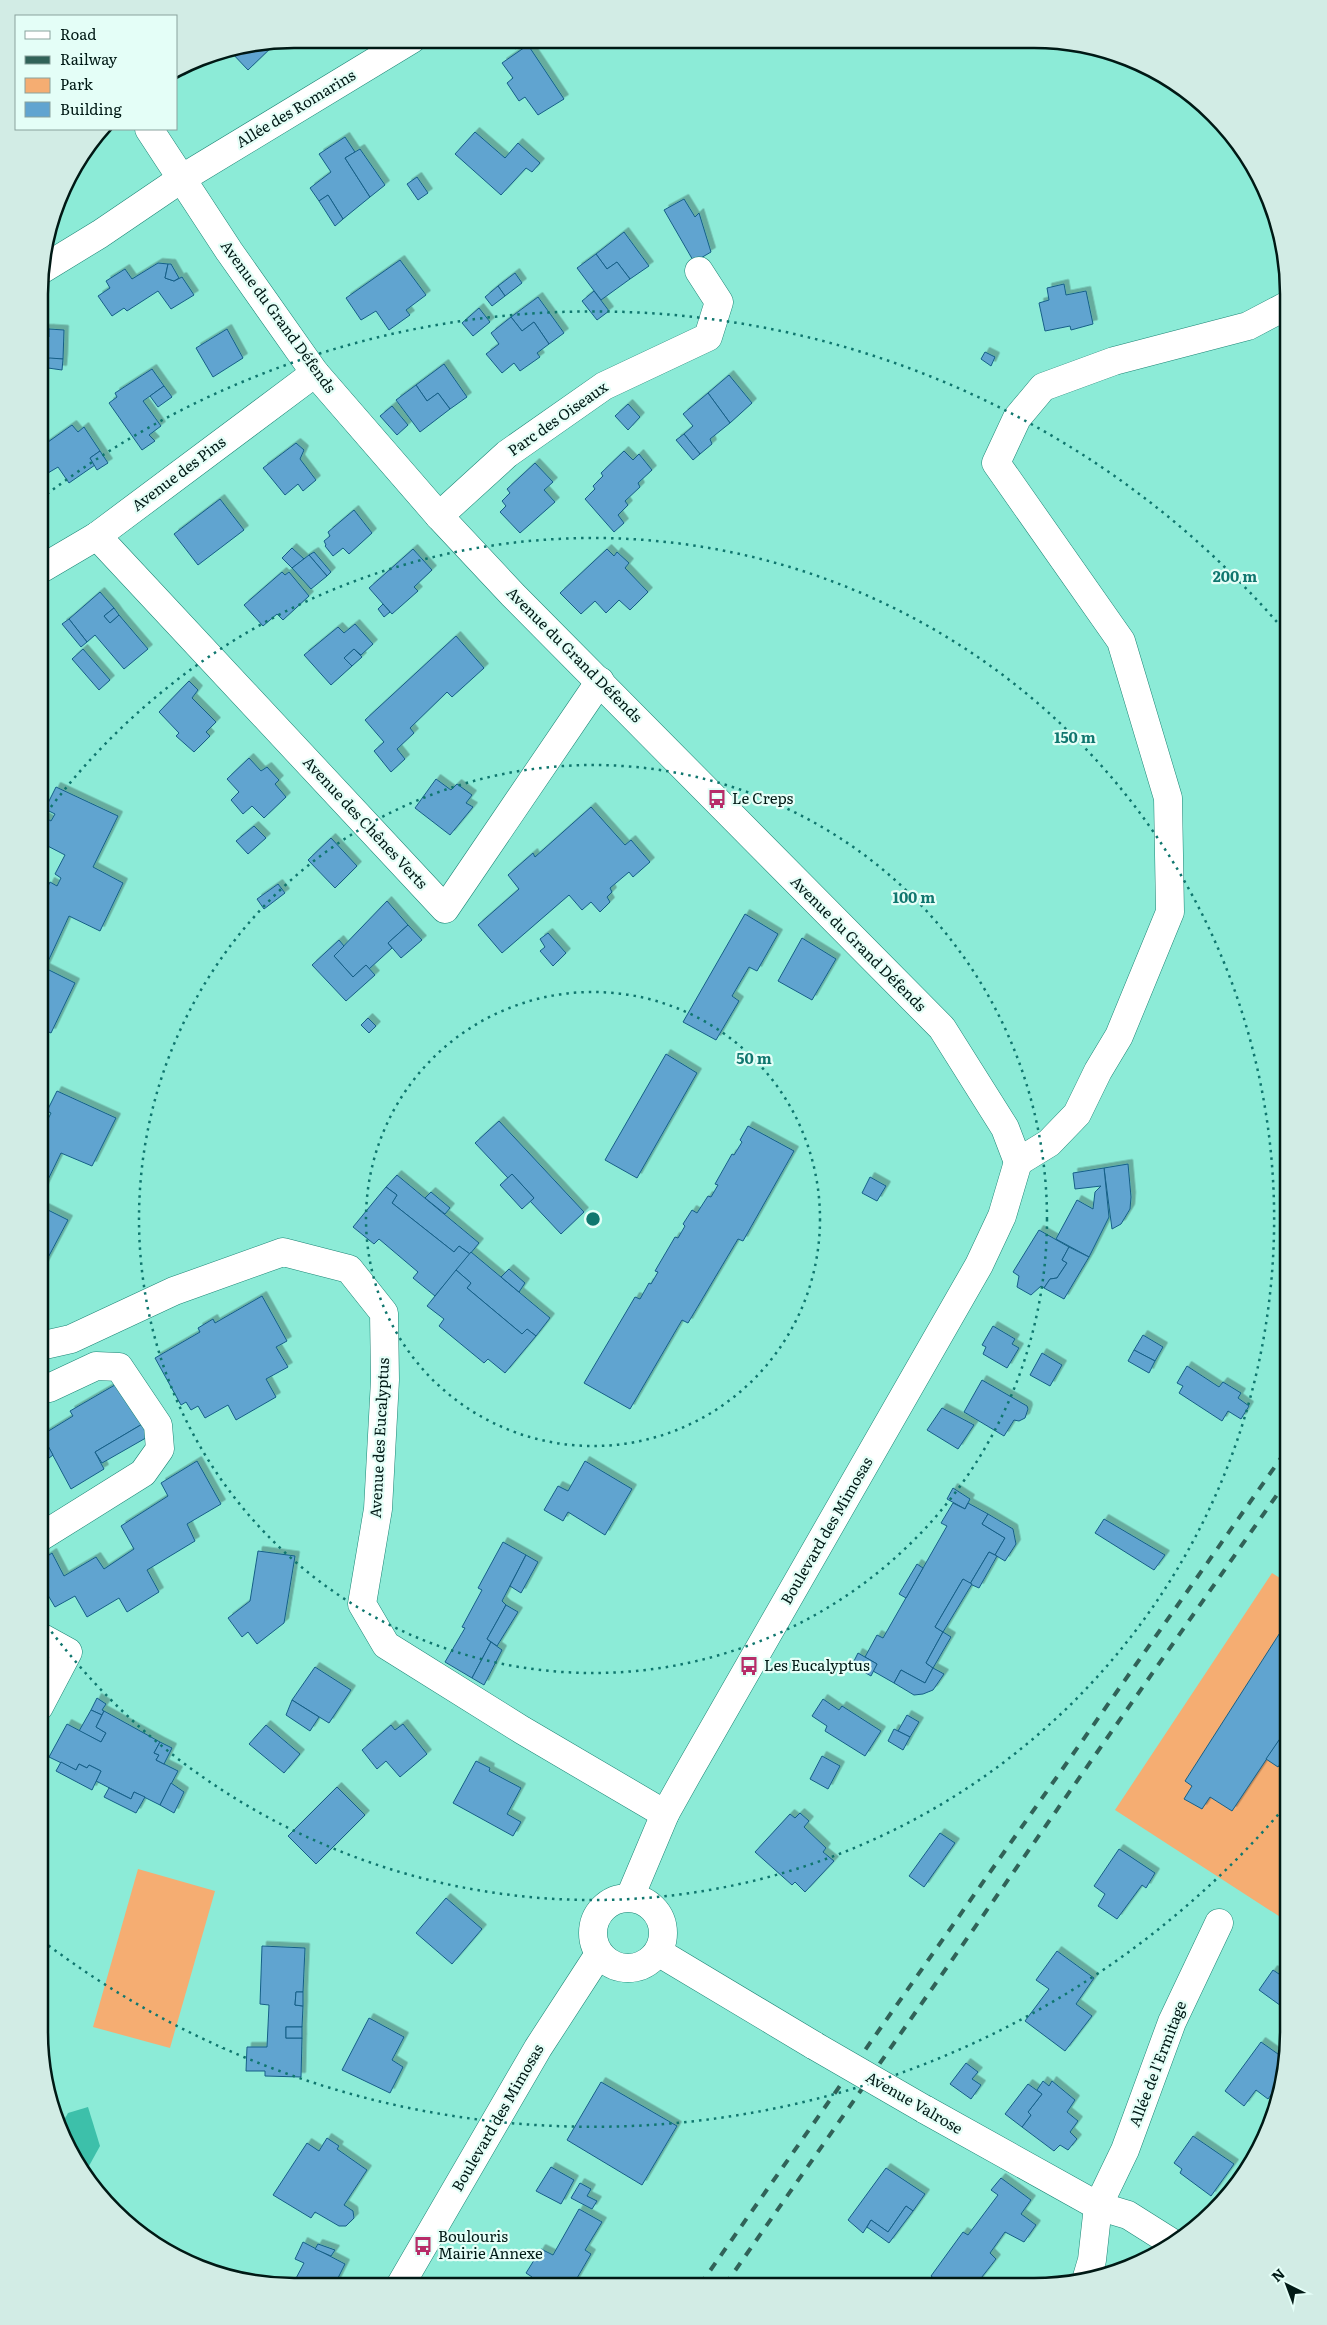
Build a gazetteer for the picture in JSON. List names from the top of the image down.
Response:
{
  "streets": {
    "street": [
      "Allée des Romarins",
      "Avenue du Grand Défends",
      "Parc des Oiseaux",
      "Avenue des Pins",
      "Avenue des Chênes Verts",
      "Avenue des Eucalyptus",
      "Boulevard des Mimosas",
      "Allée de l'Ermitage",
      "Avenue Valrose"
    ]
  },
  "crossings": [
    ["Allée des Romarins", "Avenue du Grand Défends"],
    ["Avenue du Grand Défends", "Parc des Oiseaux"],
    ["Avenue du Grand Défends", "Avenue des Pins"],
    ["Avenue du Grand Défends", "Avenue des Chênes Verts"],
    ["Avenue du Grand Défends", "Boulevard des Mimosas"],
    ["Avenue des Pins", "Avenue des Chênes Verts"],
    ["Avenue des Eucalyptus", "Boulevard des Mimosas"],
    ["Boulevard des Mimosas", "Avenue Valrose"],
    ["Allée de l'Ermitage", "Avenue Valrose"]
  ],
  "places": {
    "bus stop": ["Le Creps", "Les Eucalyptus", "Boulouris Mairie Annexe"]
  },
  "legend": [
    "Road",
    "Railway",
    "Park",
    "Building"
  ],
  "north": "top left",
  "rings": [
    "200 m",
    "150 m",
    "100 m",
    "50 m"
  ]
}
